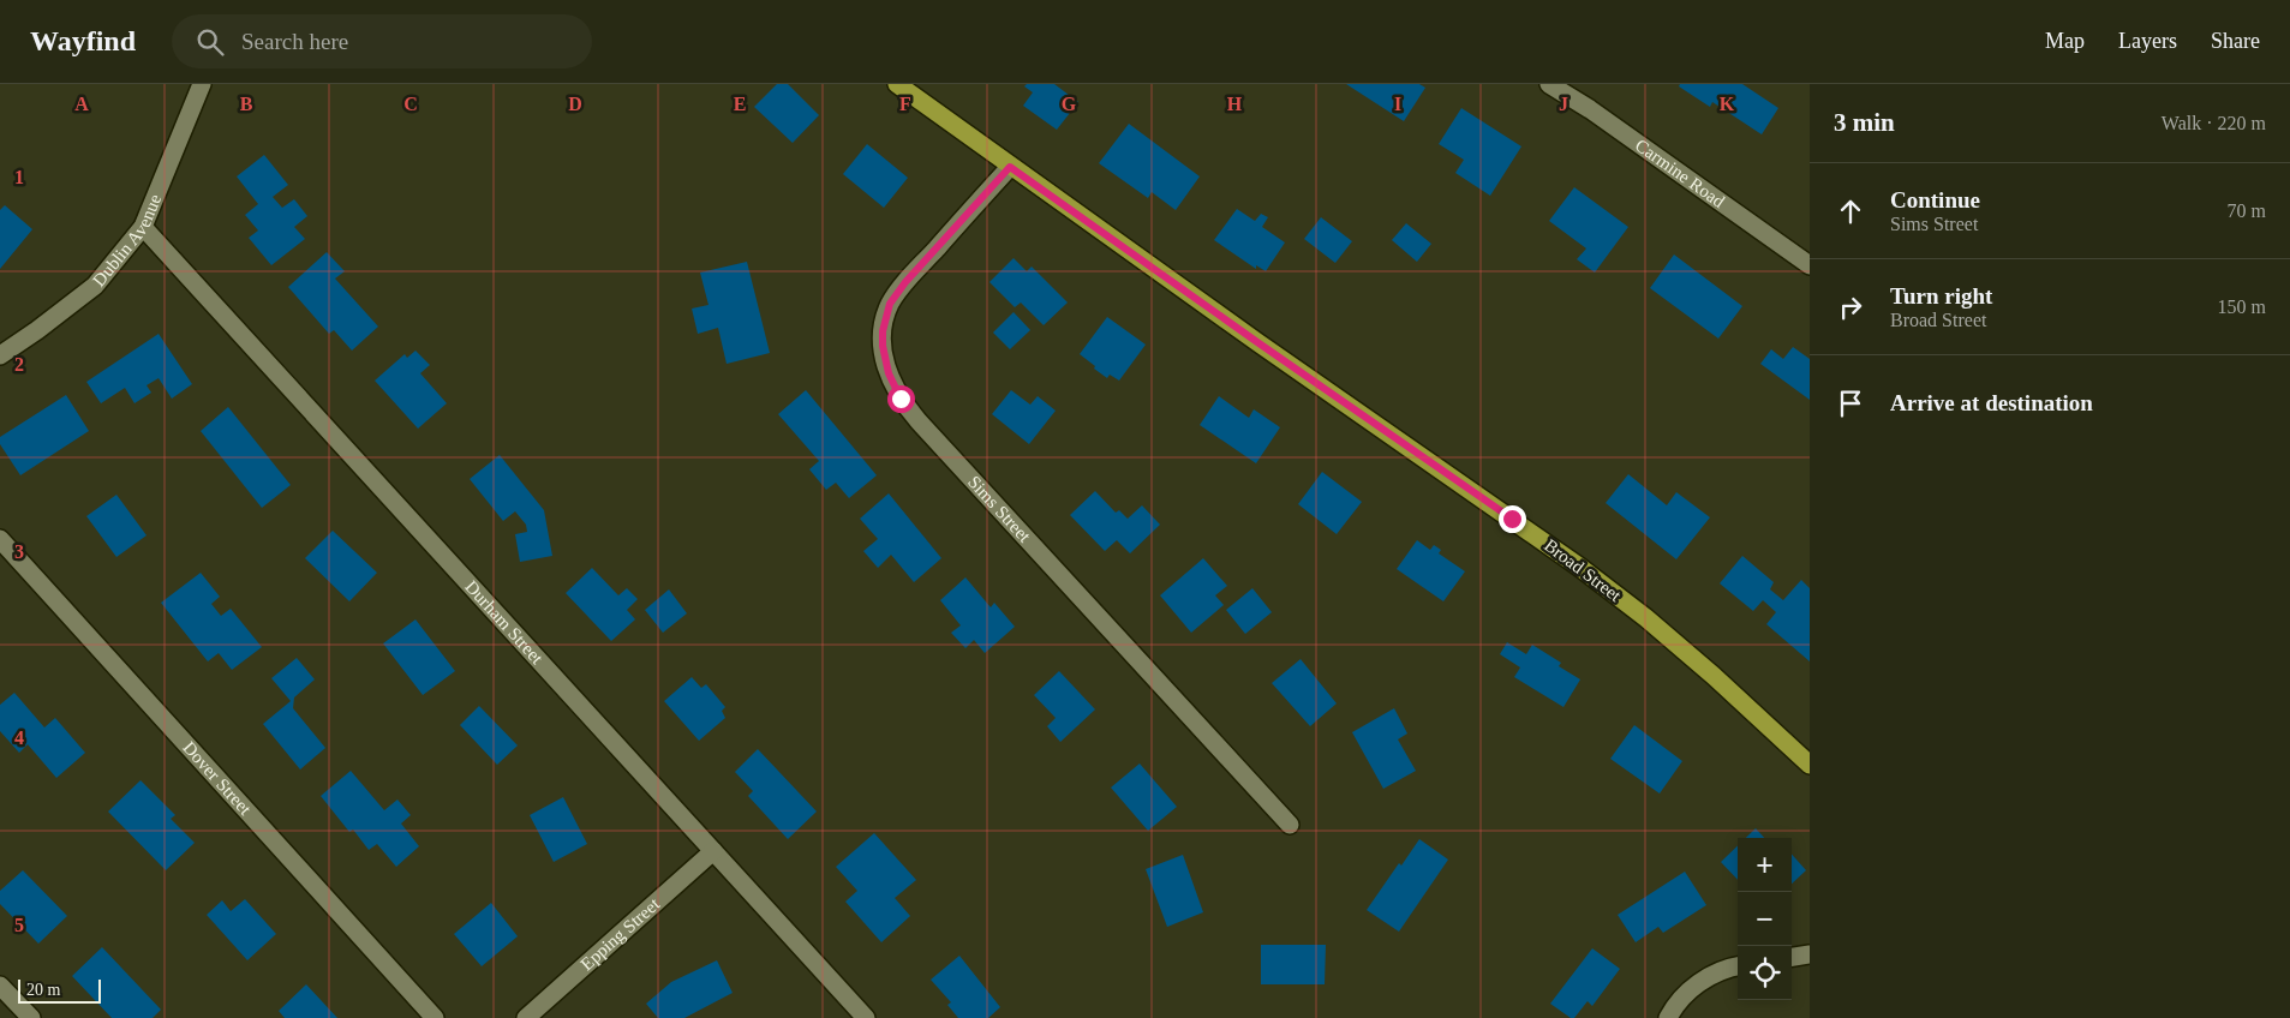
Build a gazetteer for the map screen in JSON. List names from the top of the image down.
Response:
{
  "streets": {
    "main road": ["Broad Street"],
    "street": [
      "Carmine Road",
      "Dublin Avenue",
      "Sims Street",
      "Durham Street",
      "Dover Street",
      "Epping Street"
    ]
  },
  "crossings": [
    ["Dublin Avenue", "Durham Street"],
    ["Sims Street", "Broad Street"],
    ["Durham Street", "Epping Street"]
  ],
  "scale_bar": "20 m",
  "page": {
    "header": "Wayfind",
    "search": "Search here",
    "nav": ["Map", "Layers", "Share"],
    "heading": ["3 min", "Walk · 220 m"],
    "list": [
      ["Continue", "Sims Street", "70 m"],
      ["Turn right", "Broad Street", "150 m"],
      "Arrive at destination"
    ],
    "map_buttons": ["+", "−"],
    "scale": "20 m"
  },
  "grid": {
    "columns": [
      "A",
      "B",
      "C",
      "D",
      "E",
      "F",
      "G",
      "H",
      "I",
      "J",
      "K"
    ],
    "rows": [
      "1",
      "2",
      "3",
      "4",
      "5"
    ]
  }
}
